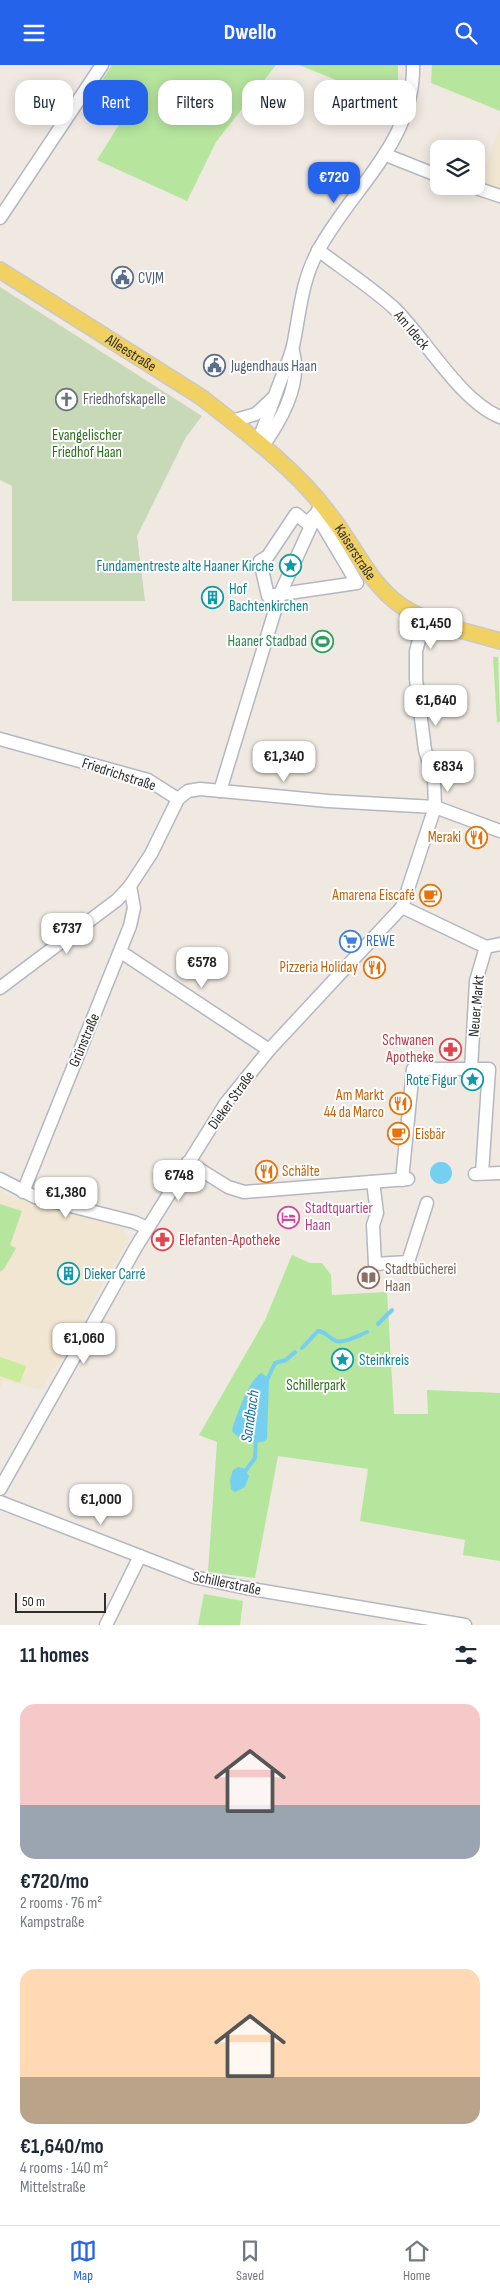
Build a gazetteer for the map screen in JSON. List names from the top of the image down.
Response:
{
  "streets": {
    "main road": ["Alleestraße", "Kaiserstraße"],
    "street": [
      "Am Ideck",
      "Friedrichstraße",
      "Neuer Markt",
      "Grünstraße",
      "Dieker Straße",
      "Schillerstraße"
    ]
  },
  "crossings": [
    ["Alleestraße", "Kaiserstraße"],
    ["Kaiserstraße", "Dieker Straße"]
  ],
  "water": ["Sandbach"],
  "parks": ["Evangelischer Friedhof Haan", "Schillerpark"],
  "places": {
    "public building": ["CVJM", "Jugendhaus Haan"],
    "church": ["Friedhofskapelle"],
    "place": ["Fundamentreste alte Haaner Kirche", "Rote Figur", "Steinkreis"],
    "building": ["Hof Bachtenkirchen", "Dieker Carré"],
    "sports": ["Haaner Stadbad"],
    "restaurant": [
      "Meraki",
      "Pizzeria Holiday",
      "Am Markt 44 da Marco",
      "Schälte"
    ],
    "cafe": ["Amarena Eiscafé", "Eisbär"],
    "supermarket": ["REWE"],
    "pharmacy": ["Schwanen Apotheke", "Elefanten-Apotheke"],
    "hotel": ["Stadtquartier Haan"],
    "library": ["Stadtbücherei Haan"]
  },
  "scale_bar": "50 m",
  "page": {
    "header": "Dwello",
    "chip": [
      "Buy",
      "Rent",
      "Filters",
      "New",
      "Apartment"
    ],
    "price": [
      "€720",
      "€1,450",
      "€1,640",
      "€1,340",
      "€834",
      "€737",
      "€578",
      "€748",
      "€1,380",
      "€1,060",
      "€1,000"
    ],
    "scale": "50 m",
    "heading": "11 homes",
    "list": [
      {
        "name": "€720/mo",
        "note": "2 rooms · 76 m² · Kampstraße"
      },
      {
        "name": "€1,640/mo",
        "note": "4 rooms · 140 m² · Mittelstraße"
      }
    ],
    "tabs": ["Map", "Saved", "Home"]
  }
}
